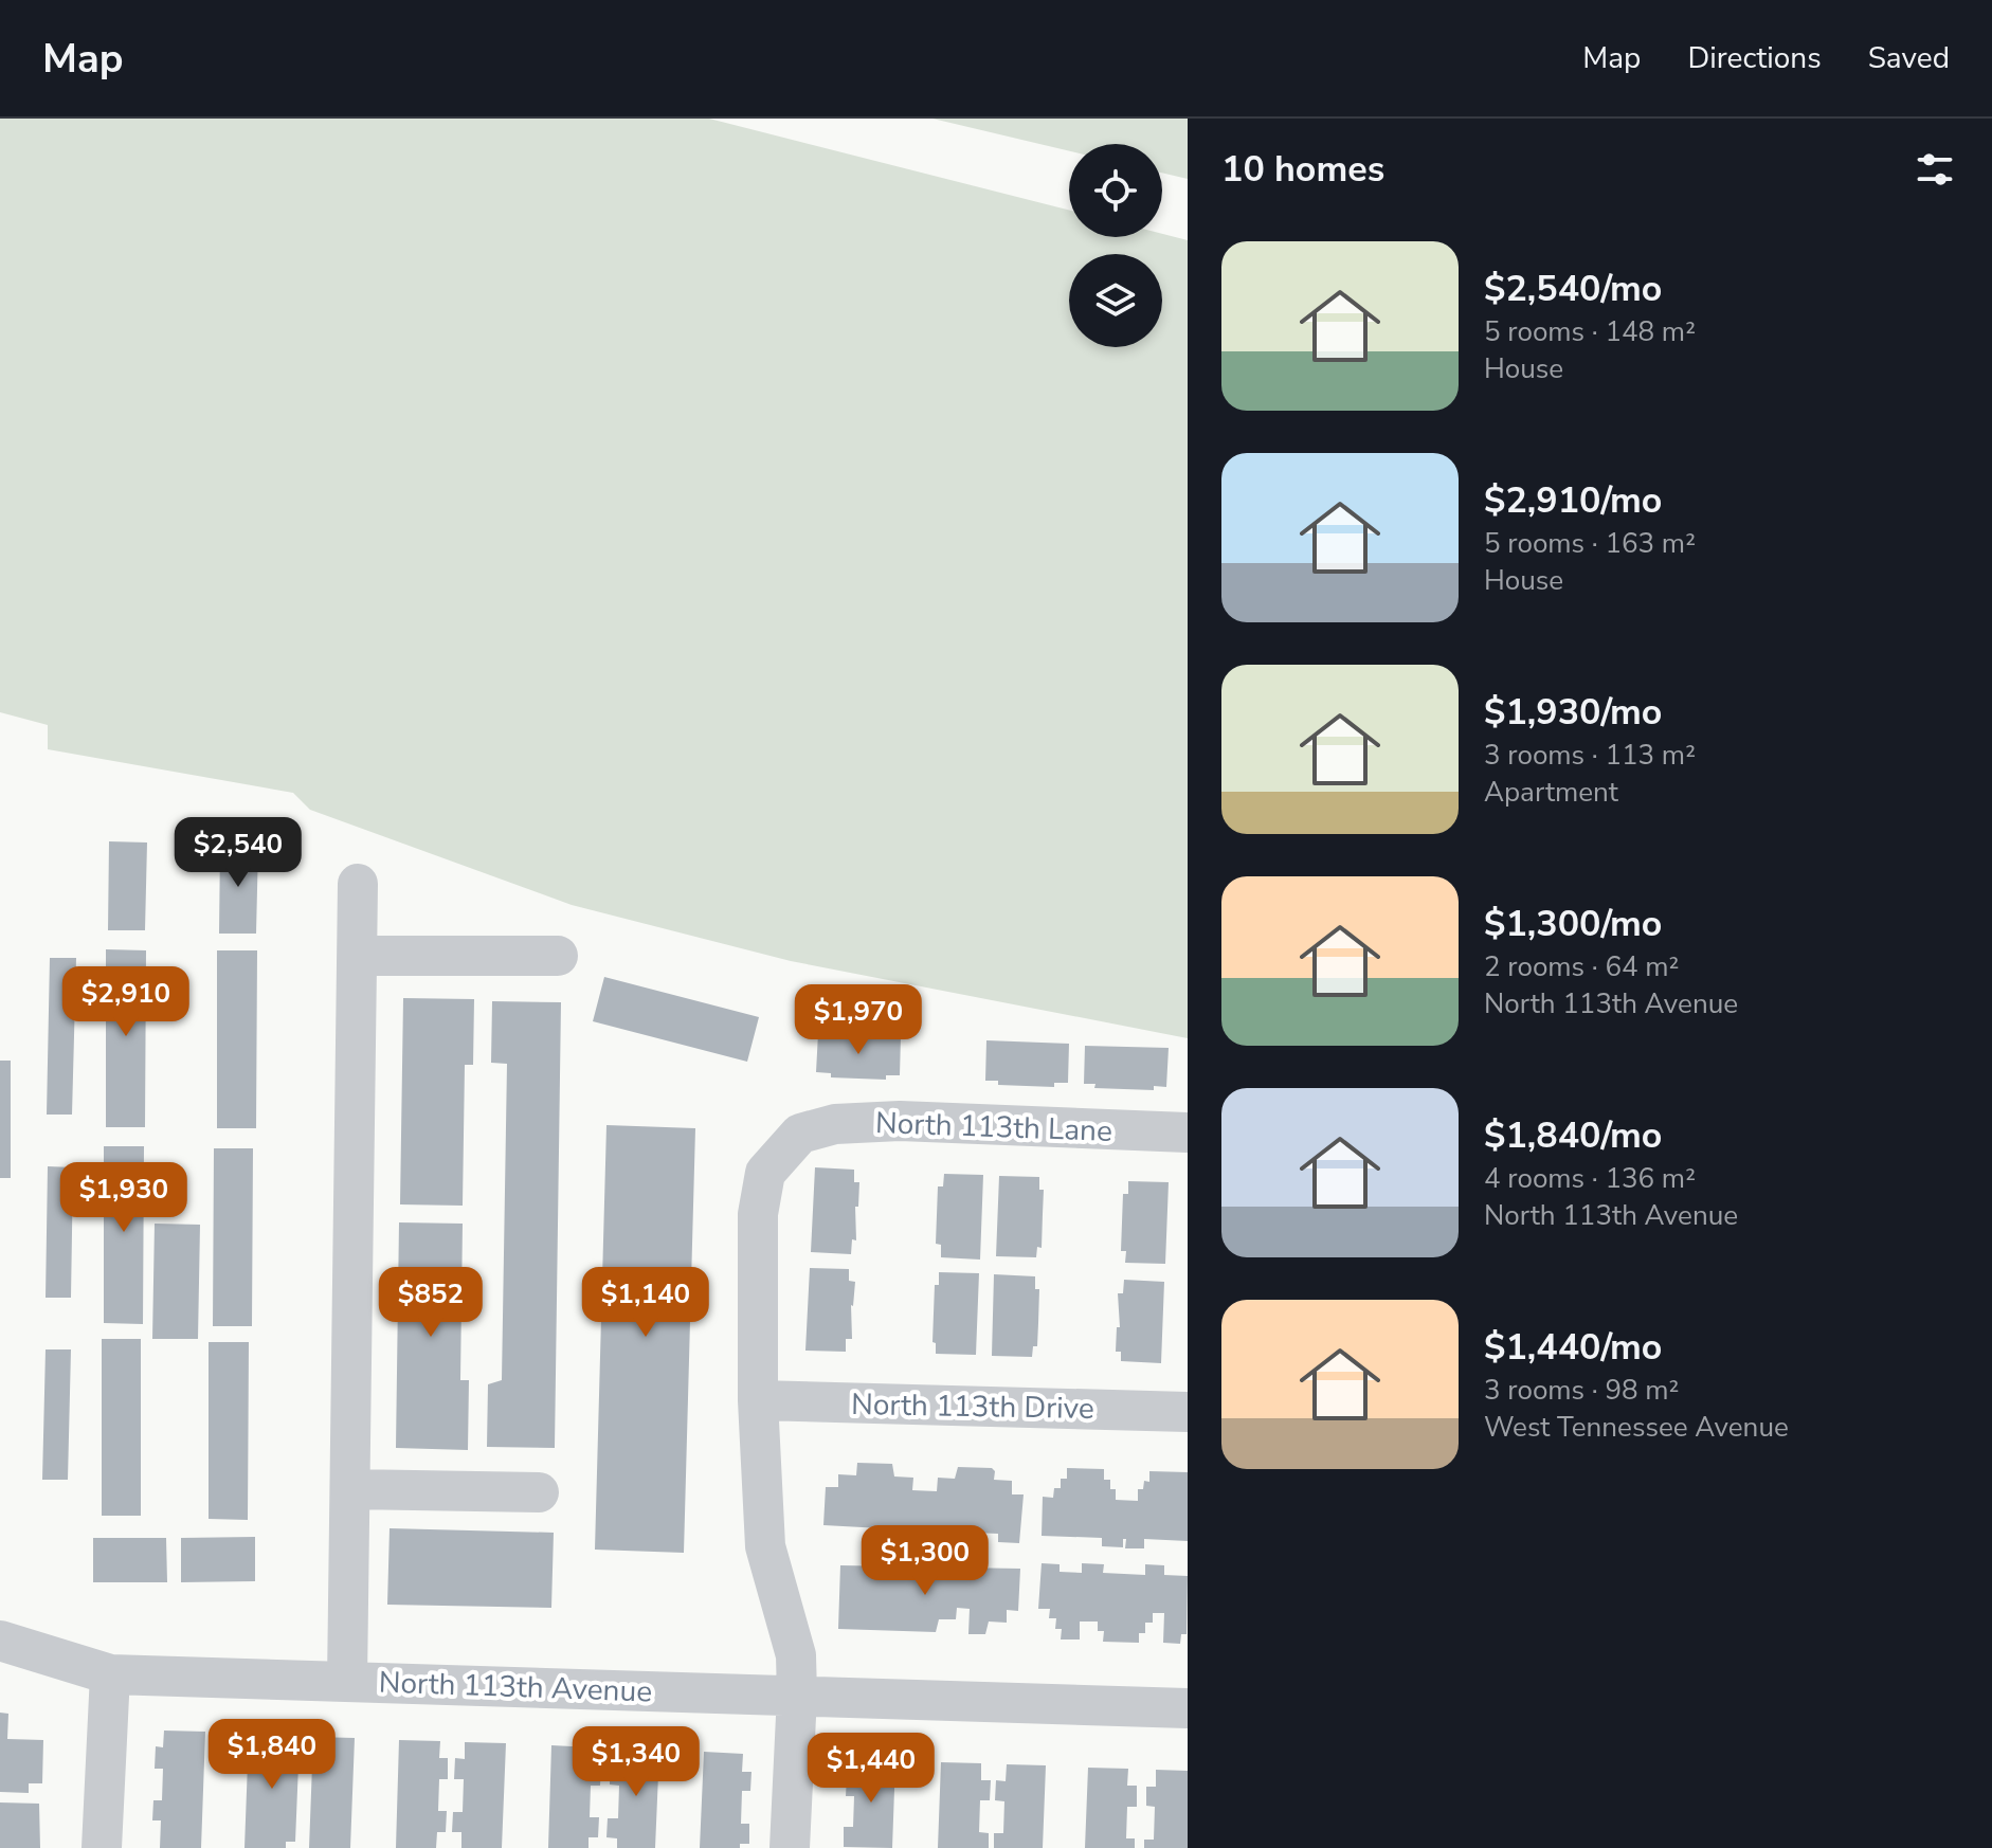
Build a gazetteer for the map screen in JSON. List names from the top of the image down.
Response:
{
  "streets": {
    "street": ["North 113th Lane", "North 113th Drive", "North 113th Avenue"]
  },
  "crossings": [
    ["North 113th Lane", "North 113th Drive"]
  ],
  "page": {
    "header": "Map",
    "nav": ["Map", "Directions", "Saved"],
    "heading": "10 homes",
    "list": [
      {
        "name": "$2,540/mo",
        "note": "5 rooms · 148 m² · House"
      },
      {
        "name": "$2,910/mo",
        "note": "5 rooms · 163 m² · House"
      },
      {
        "name": "$1,930/mo",
        "note": "3 rooms · 113 m² · Apartment"
      },
      {
        "name": "$1,300/mo",
        "note": "2 rooms · 64 m² · North 113th Avenue"
      },
      {
        "name": "$1,840/mo",
        "note": "4 rooms · 136 m² · North 113th Avenue"
      },
      {
        "name": "$1,440/mo",
        "note": "3 rooms · 98 m² · West Tennessee Avenue"
      }
    ],
    "price": [
      "$2,540",
      "$2,910",
      "$1,970",
      "$1,930",
      "$852",
      "$1,140",
      "$1,300",
      "$1,840",
      "$1,340",
      "$1,440"
    ]
  }
}
